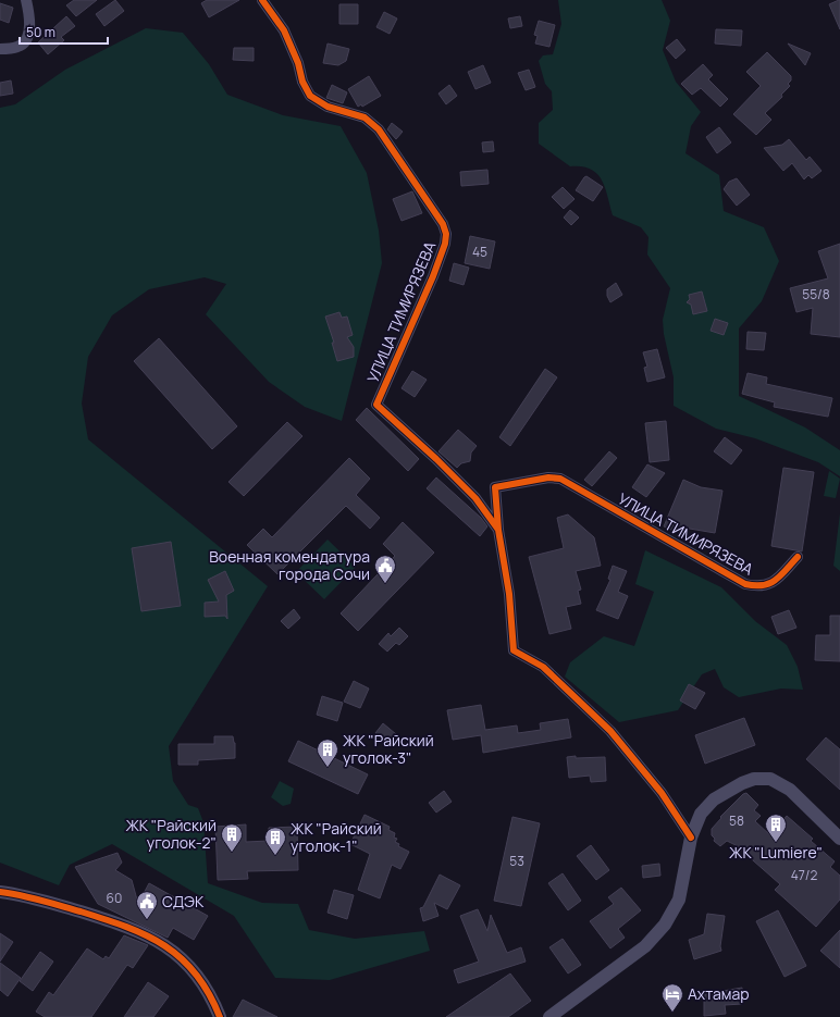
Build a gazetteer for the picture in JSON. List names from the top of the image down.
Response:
{
  "streets": {
    "street": ["УЛИЦА ТИМИРЯЗЕВА"]
  },
  "places": {
    "public building": ["Военная комендатура города Сочи", "СДЭК"],
    "building": [
      "ЖК \"Райский уголок-3\"",
      "ЖК \"Lumiere\"",
      "ЖК \"Райский уголок-2\"",
      "ЖК \"Райский уголок-1\""
    ],
    "hotel": ["Ахтамар"]
  },
  "house_numbers": [
    "45",
    "55/8",
    "58",
    "53",
    "47/2",
    "60"
  ],
  "scale_bar": "50 m"
}
